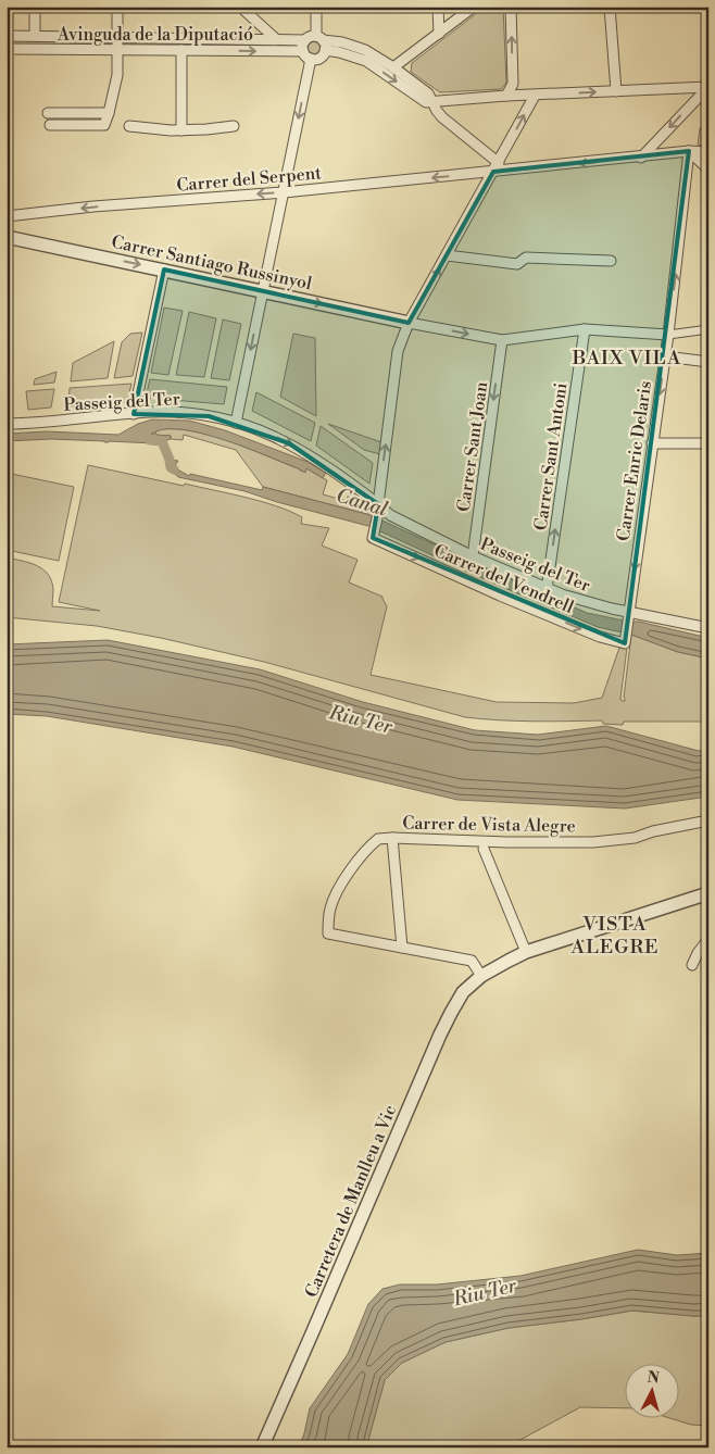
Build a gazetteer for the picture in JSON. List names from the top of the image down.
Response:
{
  "streets": {
    "street": [
      "Avinguda de la Diputació",
      "Carrer del Serpent",
      "Carrer Santiago Russinyol",
      "Passeig del Ter",
      "Carrer Sant Joan",
      "Carrer Sant Antoni",
      "Carrer Enric Delaris",
      "Carrer del Vendrell",
      "Carrer de Vista Alegre",
      "Carretera de Manlleu a Vic"
    ]
  },
  "crossings": [
    ["Carrer del Serpent", "Carrer Enric Delaris"],
    ["Passeig del Ter", "Carrer Sant Joan"],
    ["Passeig del Ter", "Carrer Sant Antoni"],
    ["Passeig del Ter", "Carrer Enric Delaris"],
    ["Passeig del Ter", "Carrer del Vendrell"],
    ["Carrer Enric Delaris", "Carrer del Vendrell"]
  ],
  "one_way": [
    "Carrer Santiago Russinyol",
    "Carrer Sant Joan",
    "Carrer Sant Antoni",
    "Carrer del Vendrell"
  ],
  "districts": ["BAIX VILA", "VISTA ALEGRE"],
  "water": ["Canal", "Riu Ter"],
  "north": "top"
}
